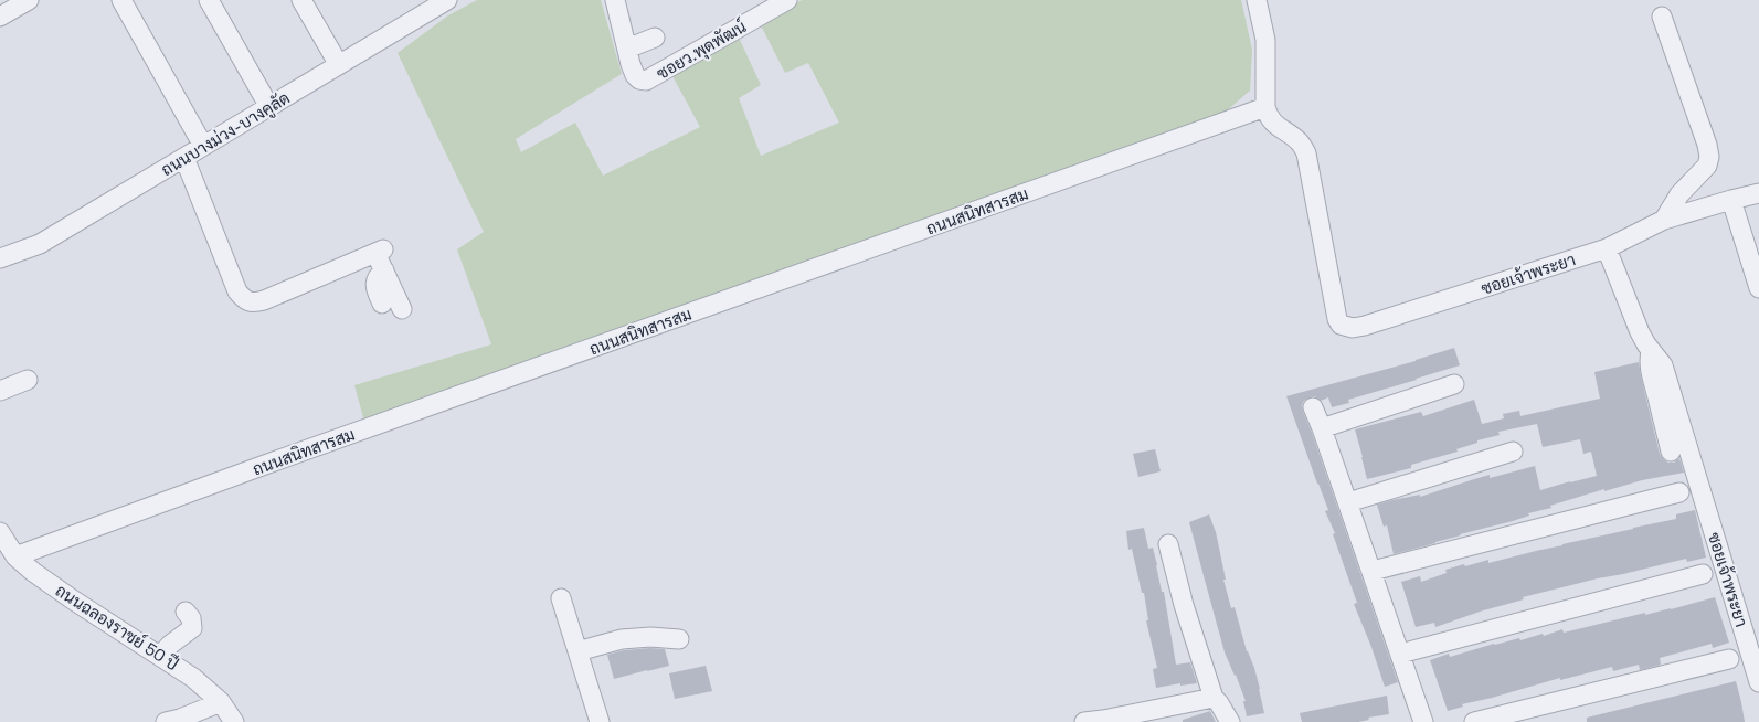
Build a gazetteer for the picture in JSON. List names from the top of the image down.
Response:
{
  "streets": {
    "street": [
      "ซอยว.พุดพัฒน์",
      "ถนนบางม่วง-บางคูลัด",
      "ถนนสนิทสารสม",
      "ซอยเจ้าพระยา",
      "ถนนฉลองราชย์ 50 ปี"
    ]
  },
  "crossings": [
    ["ถนนสนิทสารสม", "ซอยเจ้าพระยา"],
    ["ถนนสนิทสารสม", "ถนนฉลองราชย์ 50 ปี"]
  ]
}
